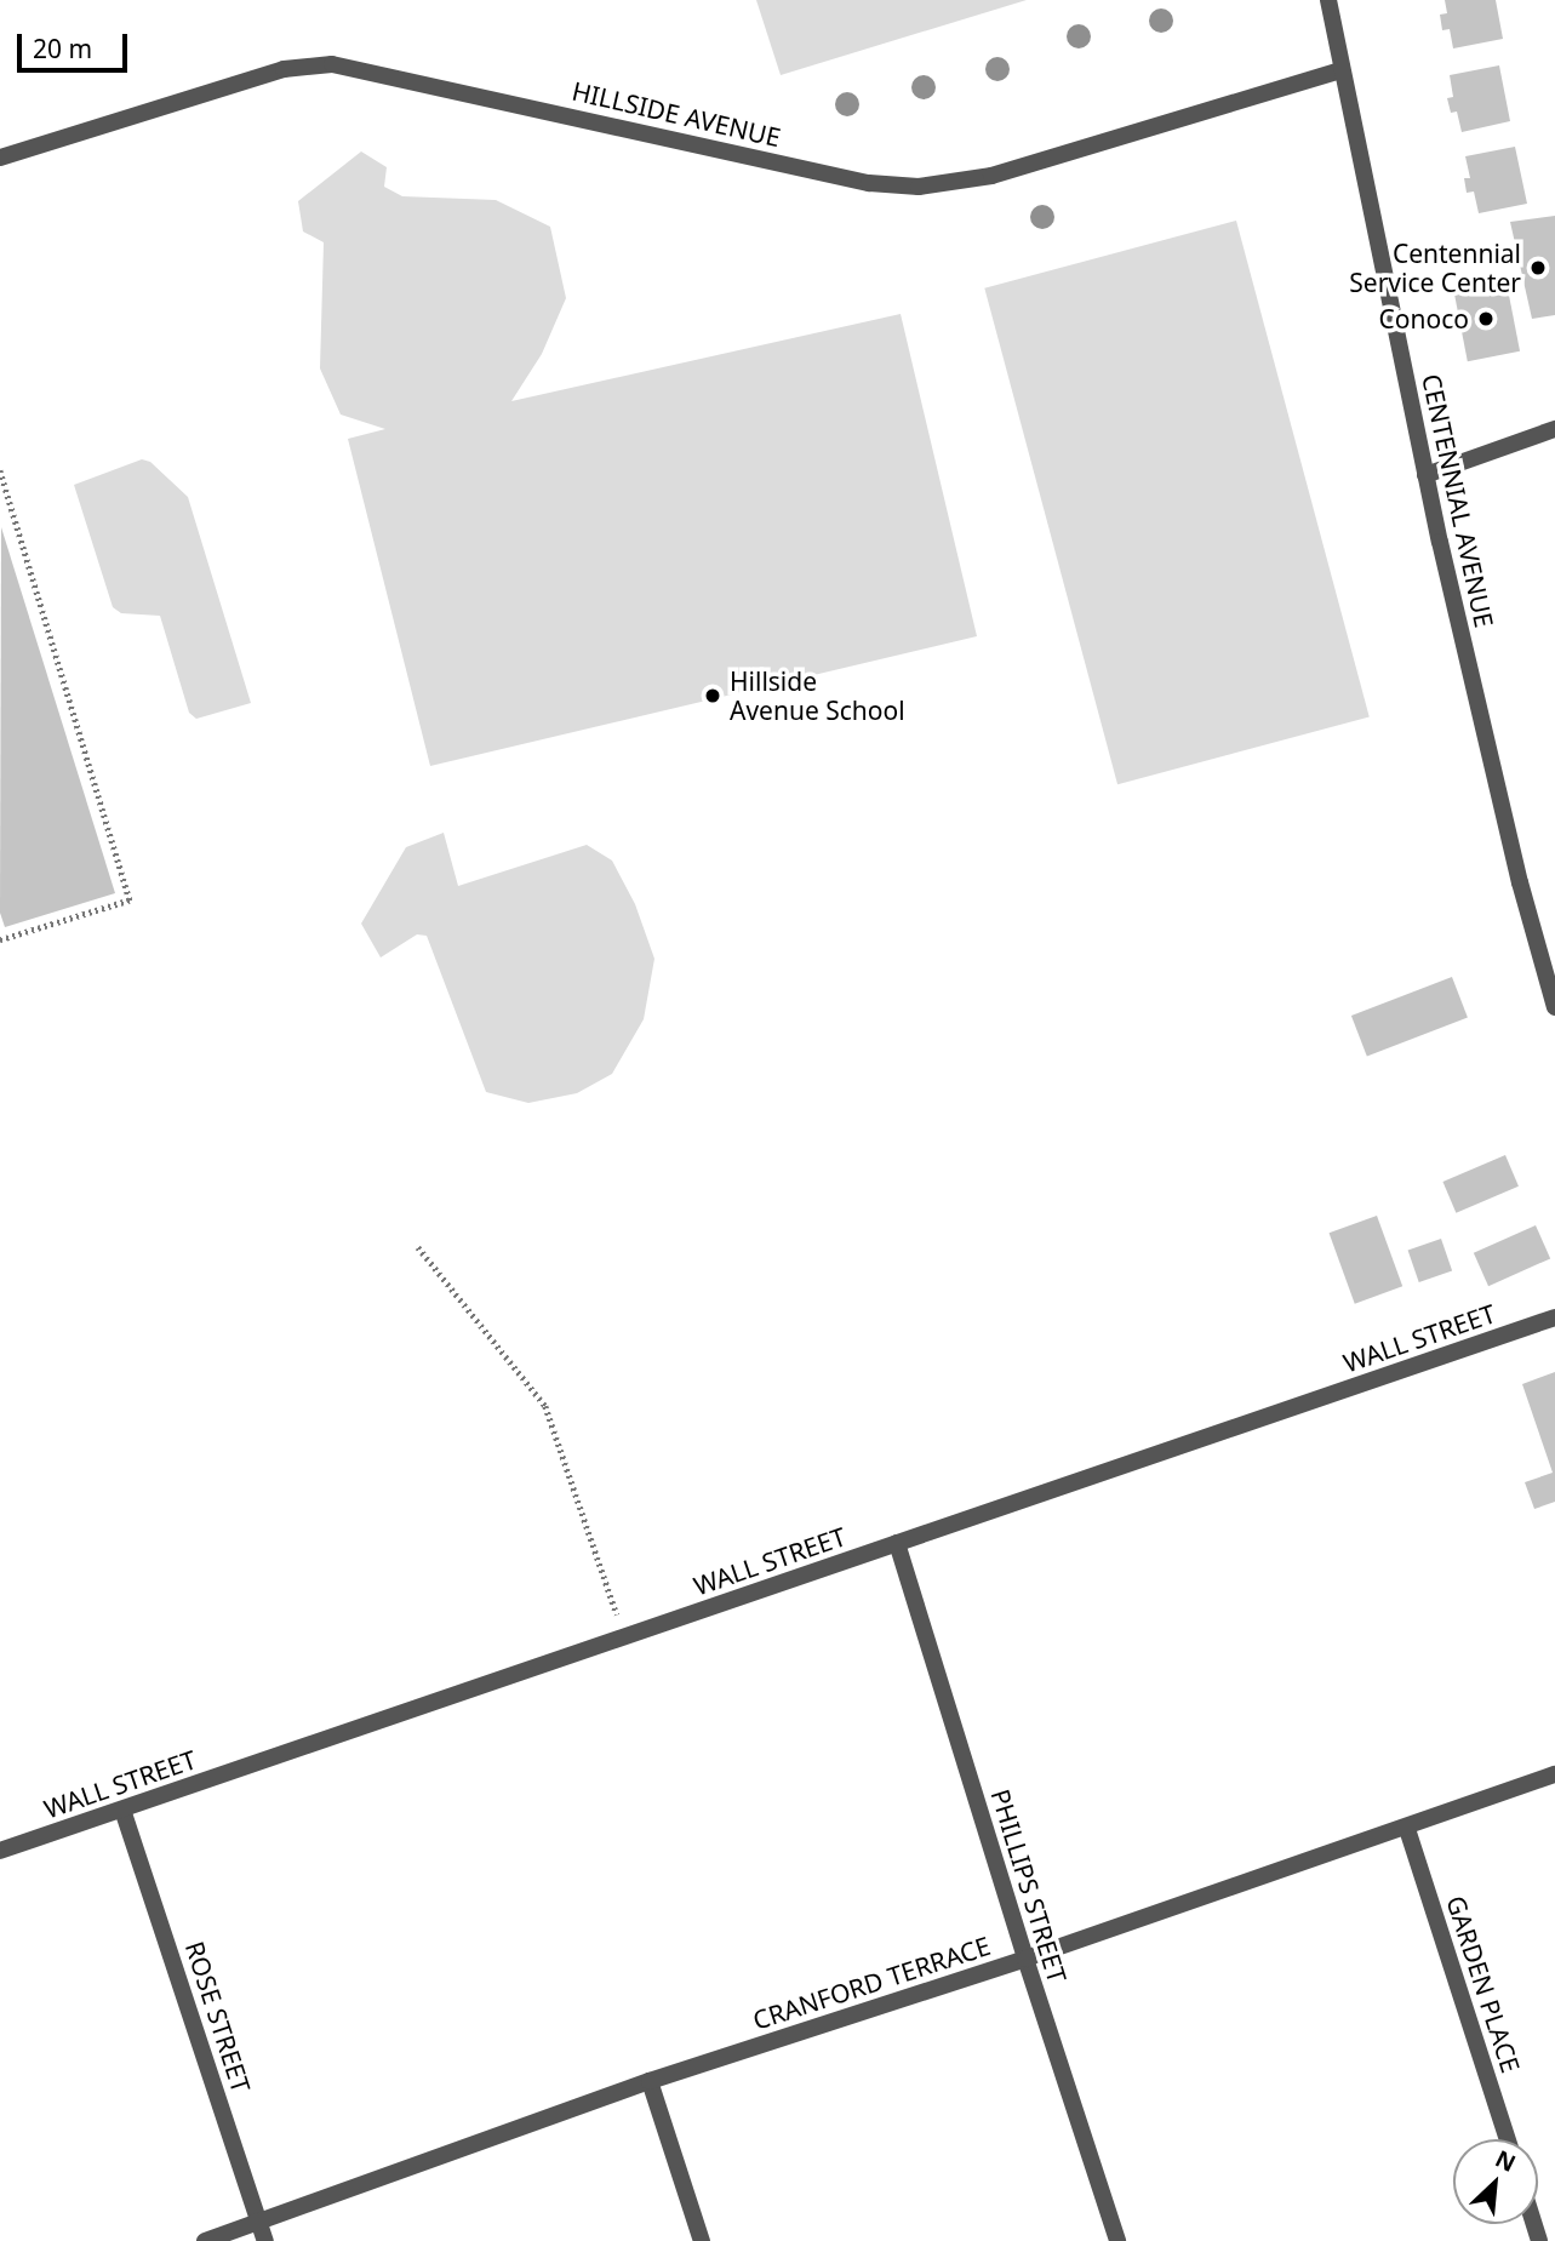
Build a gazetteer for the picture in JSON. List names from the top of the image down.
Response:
{
  "streets": {
    "street": [
      "HILLSIDE AVENUE",
      "CENTENNIAL AVENUE",
      "WALL STREET",
      "PHILLIPS STREET",
      "CRANFORD TERRACE",
      "GARDEN PLACE",
      "ROSE STREET"
    ]
  },
  "crossings": [
    ["HILLSIDE AVENUE", "CENTENNIAL AVENUE"],
    ["WALL STREET", "PHILLIPS STREET"],
    ["WALL STREET", "ROSE STREET"],
    ["PHILLIPS STREET", "CRANFORD TERRACE"],
    ["CRANFORD TERRACE", "GARDEN PLACE"],
    ["CRANFORD TERRACE", "ROSE STREET"]
  ],
  "places": ["Centennial Service Center", "Conoco", "Hillside Avenue School"],
  "scale_bar": "20 m",
  "north": "top right"
}
